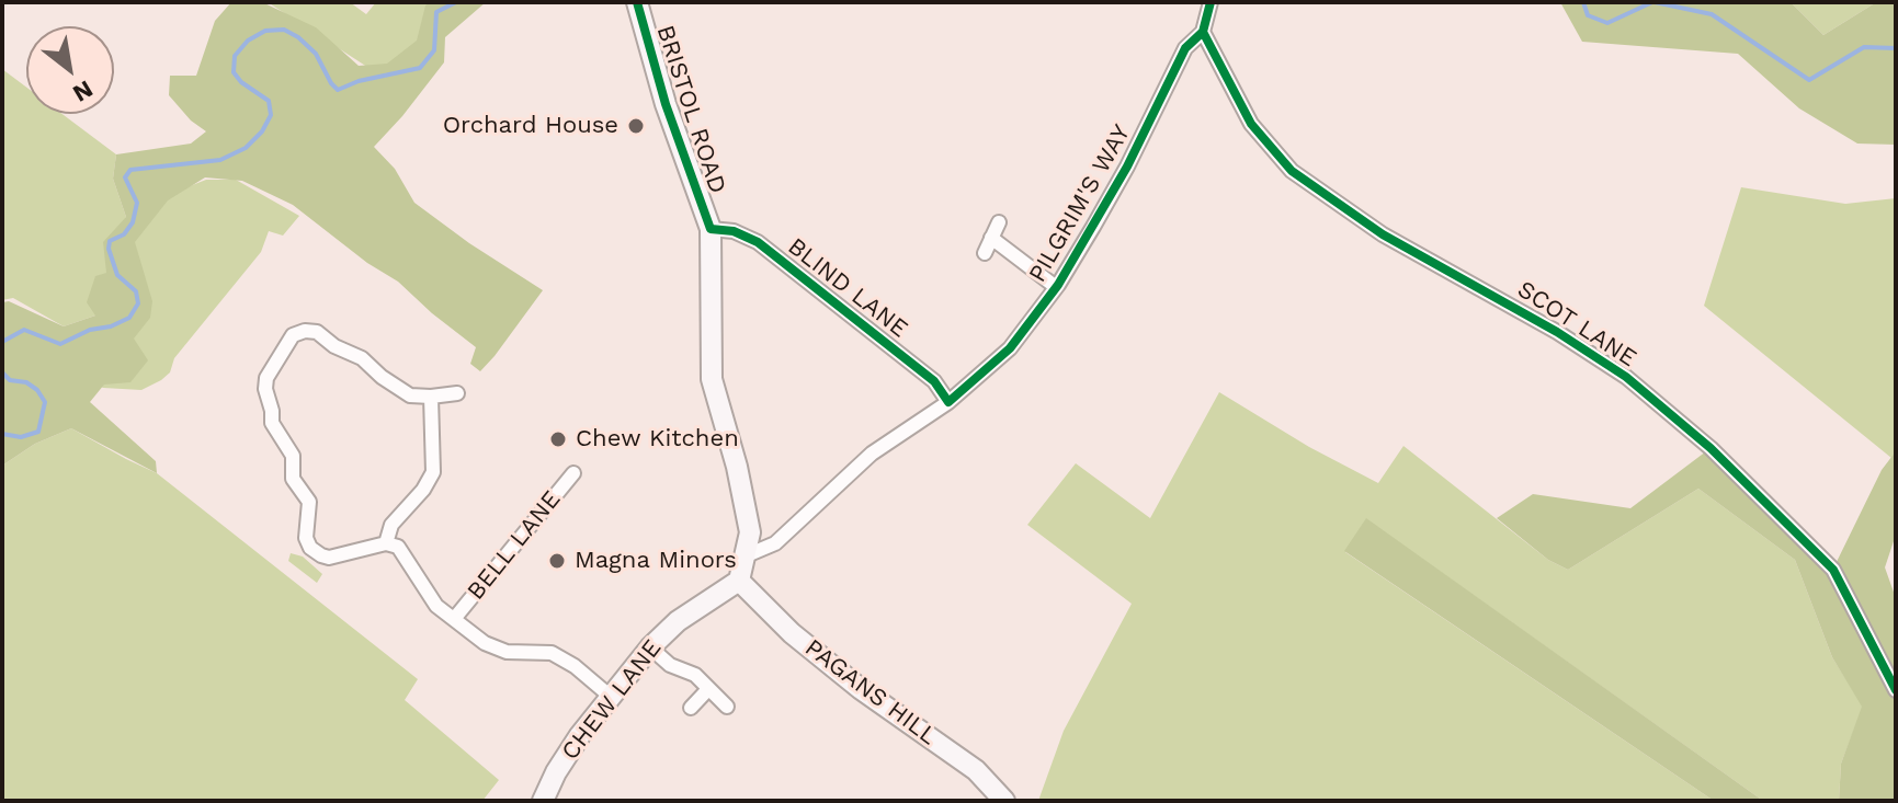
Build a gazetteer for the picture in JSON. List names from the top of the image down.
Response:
{
  "streets": {
    "main road": ["BRISTOL ROAD", "PAGANS HILL", "CHEW LANE"],
    "street": [
      "PILGRIM'S WAY",
      "BLIND LANE",
      "SCOT LANE",
      "BELL LANE"
    ]
  },
  "crossings": [
    ["BRISTOL ROAD", "PILGRIM'S WAY"],
    ["BRISTOL ROAD", "BLIND LANE"],
    ["BRISTOL ROAD", "PAGANS HILL"],
    ["BRISTOL ROAD", "CHEW LANE"],
    ["PILGRIM'S WAY", "BLIND LANE"],
    ["PILGRIM'S WAY", "SCOT LANE"],
    ["PAGANS HILL", "CHEW LANE"]
  ],
  "places": ["Orchard House", "Chew Kitchen", "Magna Minors"],
  "north": "bottom right"
}
